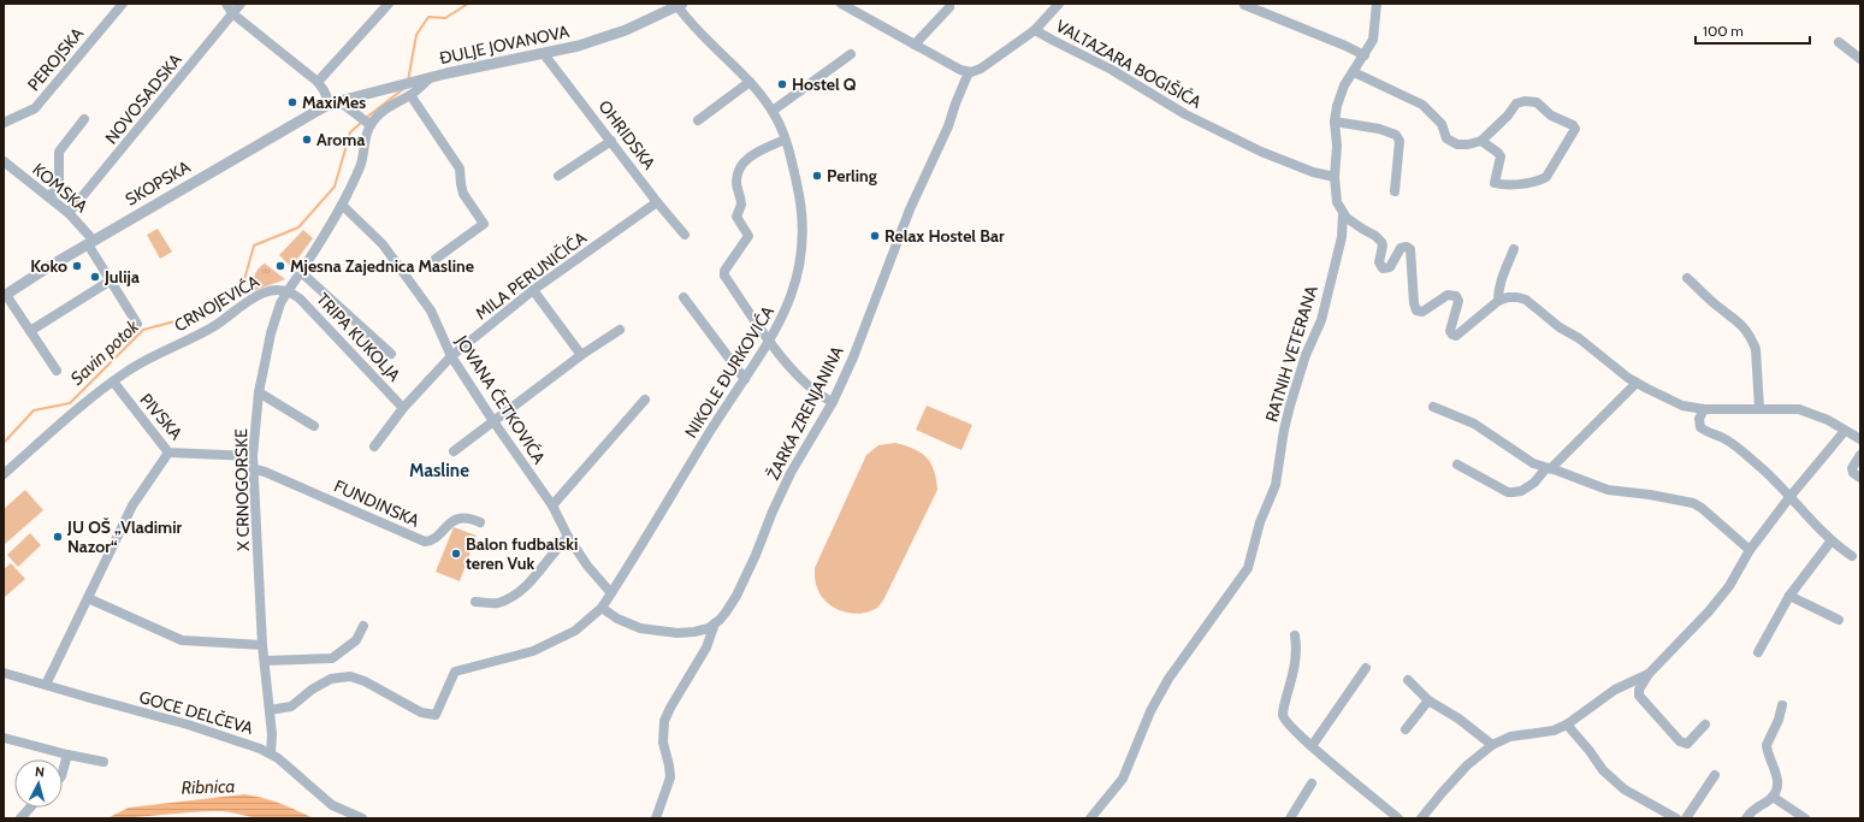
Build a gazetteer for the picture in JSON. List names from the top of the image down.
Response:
{
  "streets": {
    "street": [
      "ĐULJE JOVANOVA",
      "PEROJSKA",
      "VALTAZARA BOGIŠIĆA",
      "NOVOSADSKA",
      "OHRIDSKA",
      "SKOPSKA",
      "KOMSKA",
      "MILA PERUNIČIĆA",
      "CRNOJEVIĆA",
      "TRIPA KUKOLJA",
      "RATNIH VETERANA",
      "NIKOLE ĐURKOVIĆA",
      "JOVANA ĆETKOVIĆA",
      "ŽARKA ZRENJANINA",
      "PIVSKA",
      "X CRNOGORSKE",
      "FUNDINSKA",
      "GOCE DELČEVA"
    ]
  },
  "crossings": [
    ["ĐULJE JOVANOVA", "OHRIDSKA"],
    ["ĐULJE JOVANOVA", "SKOPSKA"],
    ["ĐULJE JOVANOVA", "NIKOLE ĐURKOVIĆA"],
    ["ĐULJE JOVANOVA", "X CRNOGORSKE"],
    ["VALTAZARA BOGIŠIĆA", "RATNIH VETERANA"],
    ["VALTAZARA BOGIŠIĆA", "ŽARKA ZRENJANINA"],
    ["NOVOSADSKA", "KOMSKA"],
    ["OHRIDSKA", "MILA PERUNIČIĆA"],
    ["SKOPSKA", "KOMSKA"],
    ["MILA PERUNIČIĆA", "TRIPA KUKOLJA"],
    ["MILA PERUNIČIĆA", "JOVANA ĆETKOVIĆA"],
    ["CRNOJEVIĆA", "TRIPA KUKOLJA"],
    ["CRNOJEVIĆA", "PIVSKA"],
    ["CRNOJEVIĆA", "X CRNOGORSKE"],
    ["TRIPA KUKOLJA", "X CRNOGORSKE"],
    ["NIKOLE ĐURKOVIĆA", "JOVANA ĆETKOVIĆA"],
    ["NIKOLE ĐURKOVIĆA", "ŽARKA ZRENJANINA"],
    ["NIKOLE ĐURKOVIĆA", "X CRNOGORSKE"],
    ["JOVANA ĆETKOVIĆA", "X CRNOGORSKE"],
    ["PIVSKA", "X CRNOGORSKE"],
    ["X CRNOGORSKE", "FUNDINSKA"],
    ["X CRNOGORSKE", "GOCE DELČEVA"]
  ],
  "districts": ["Masline"],
  "water": ["Savin potok", "Ribnica"],
  "places": [
    "Hostel Q",
    "MaxiMes",
    "Aroma",
    "Perling",
    "Relax Hostel Bar",
    "Koko",
    "Mjesna Zajednica Masline",
    "Julija",
    "JU OŠ „Vladimir Nazor“",
    "Balon fudbalski teren Vuk"
  ],
  "scale_bar": "100 m",
  "north": "top"
}
